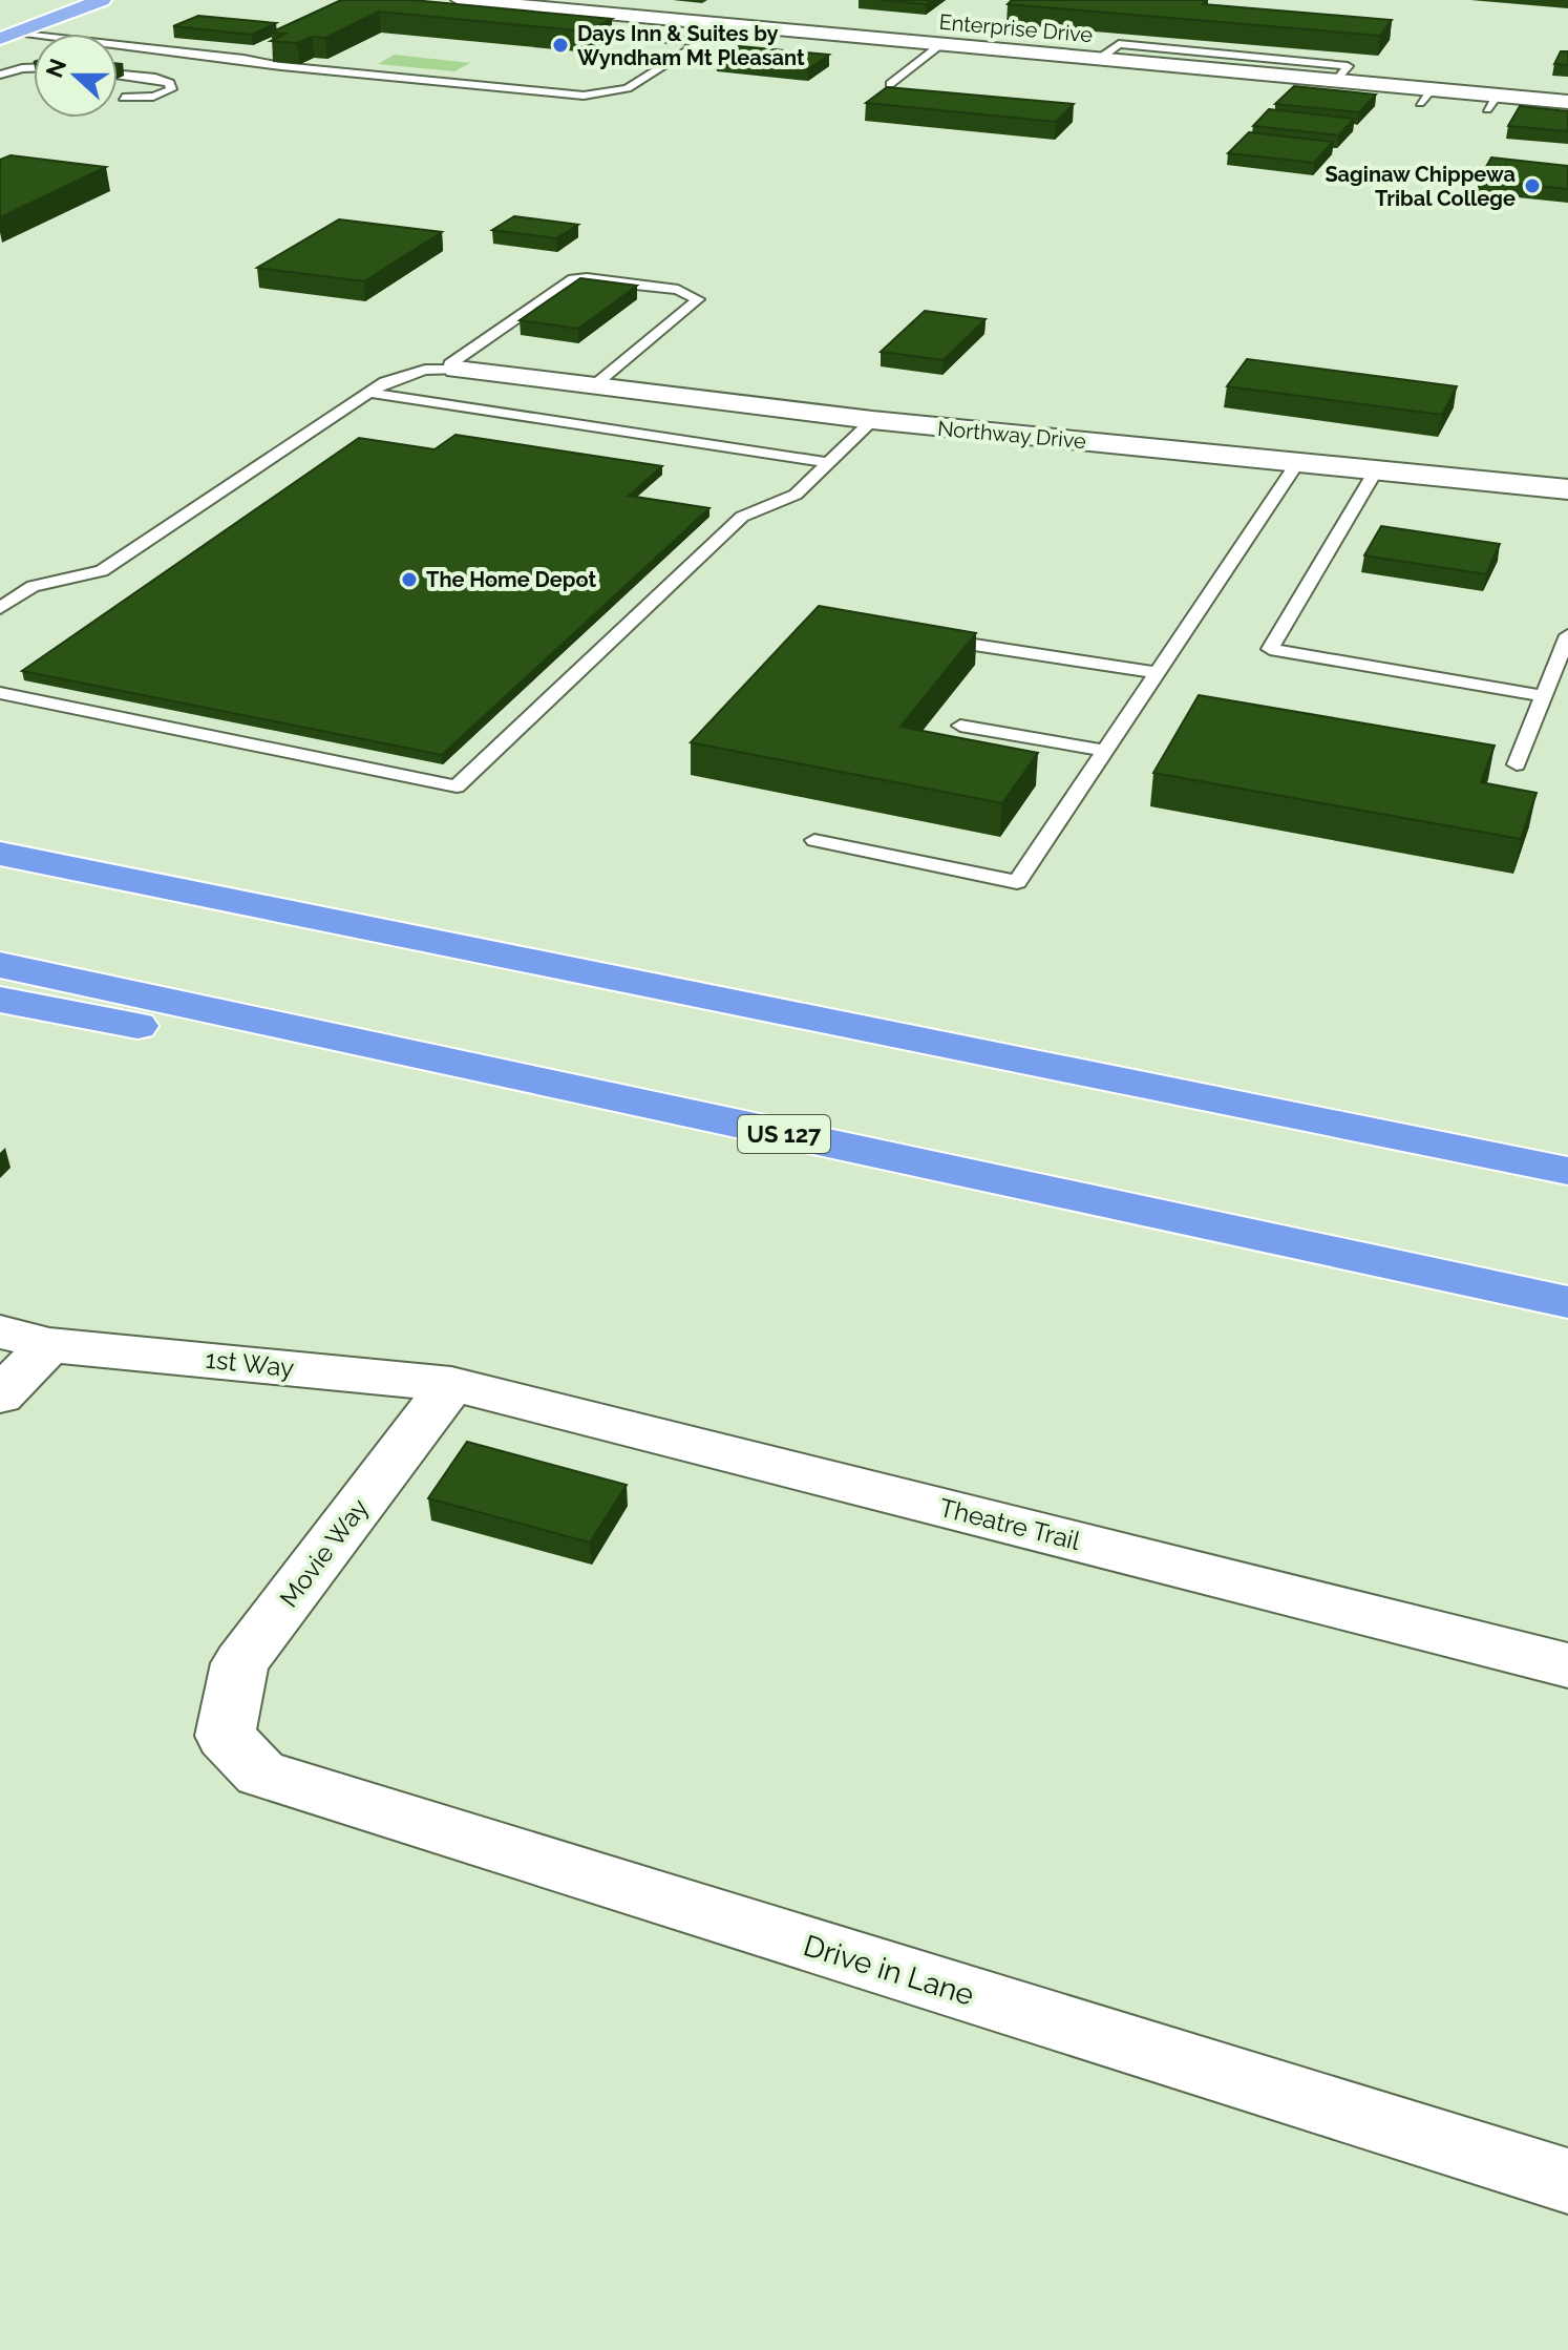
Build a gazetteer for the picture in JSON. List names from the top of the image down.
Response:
{
  "streets": {
    "highway": ["US 127"],
    "street": [
      "Enterprise Drive",
      "Northway Drive",
      "1st Way",
      "Theatre Trail",
      "Movie Way",
      "Drive in Lane"
    ]
  },
  "crossings": [
    ["1st Way", "Theatre Trail"],
    ["1st Way", "Movie Way"],
    ["Theatre Trail", "Movie Way"],
    ["Movie Way", "Drive in Lane"]
  ],
  "places": ["Days Inn & Suites by Wyndham Mt Pleasant", "Saginaw Chippewa Tribal College", "The Home Depot"],
  "north": "left"
}
